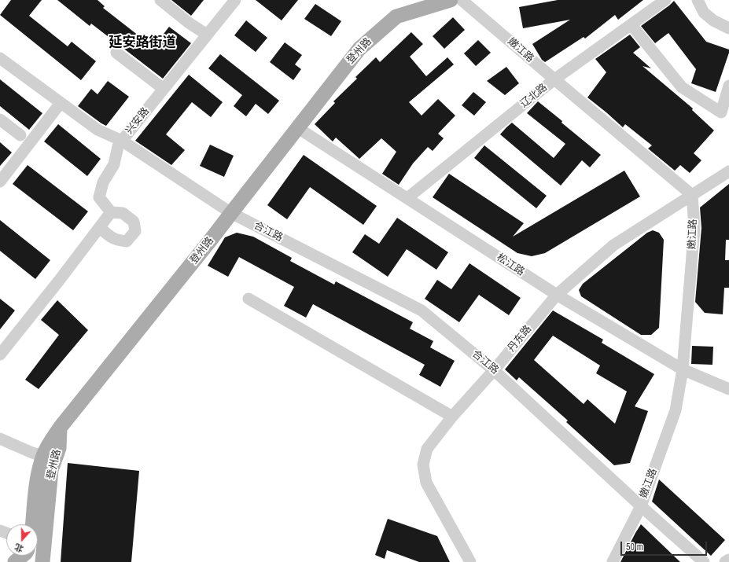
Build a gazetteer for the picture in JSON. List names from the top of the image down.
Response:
{
  "streets": {
    "main road": ["登州路"],
    "street": [
      "嫩江路",
      "辽北路",
      "兴安路",
      "合江路",
      "松江路",
      "丹东路"
    ]
  },
  "crossings": [
    ["嫩江路", "辽北路"],
    ["嫩江路", "合江路"],
    ["嫩江路", "松江路"],
    ["嫩江路", "丹东路"],
    ["登州路", "兴安路"],
    ["登州路", "合江路"],
    ["登州路", "松江路"],
    ["辽北路", "松江路"],
    ["兴安路", "合江路"],
    ["合江路", "丹东路"],
    ["松江路", "丹东路"]
  ],
  "districts": ["延安路街道"],
  "scale_bar": "50 m",
  "north": "bottom"
}
